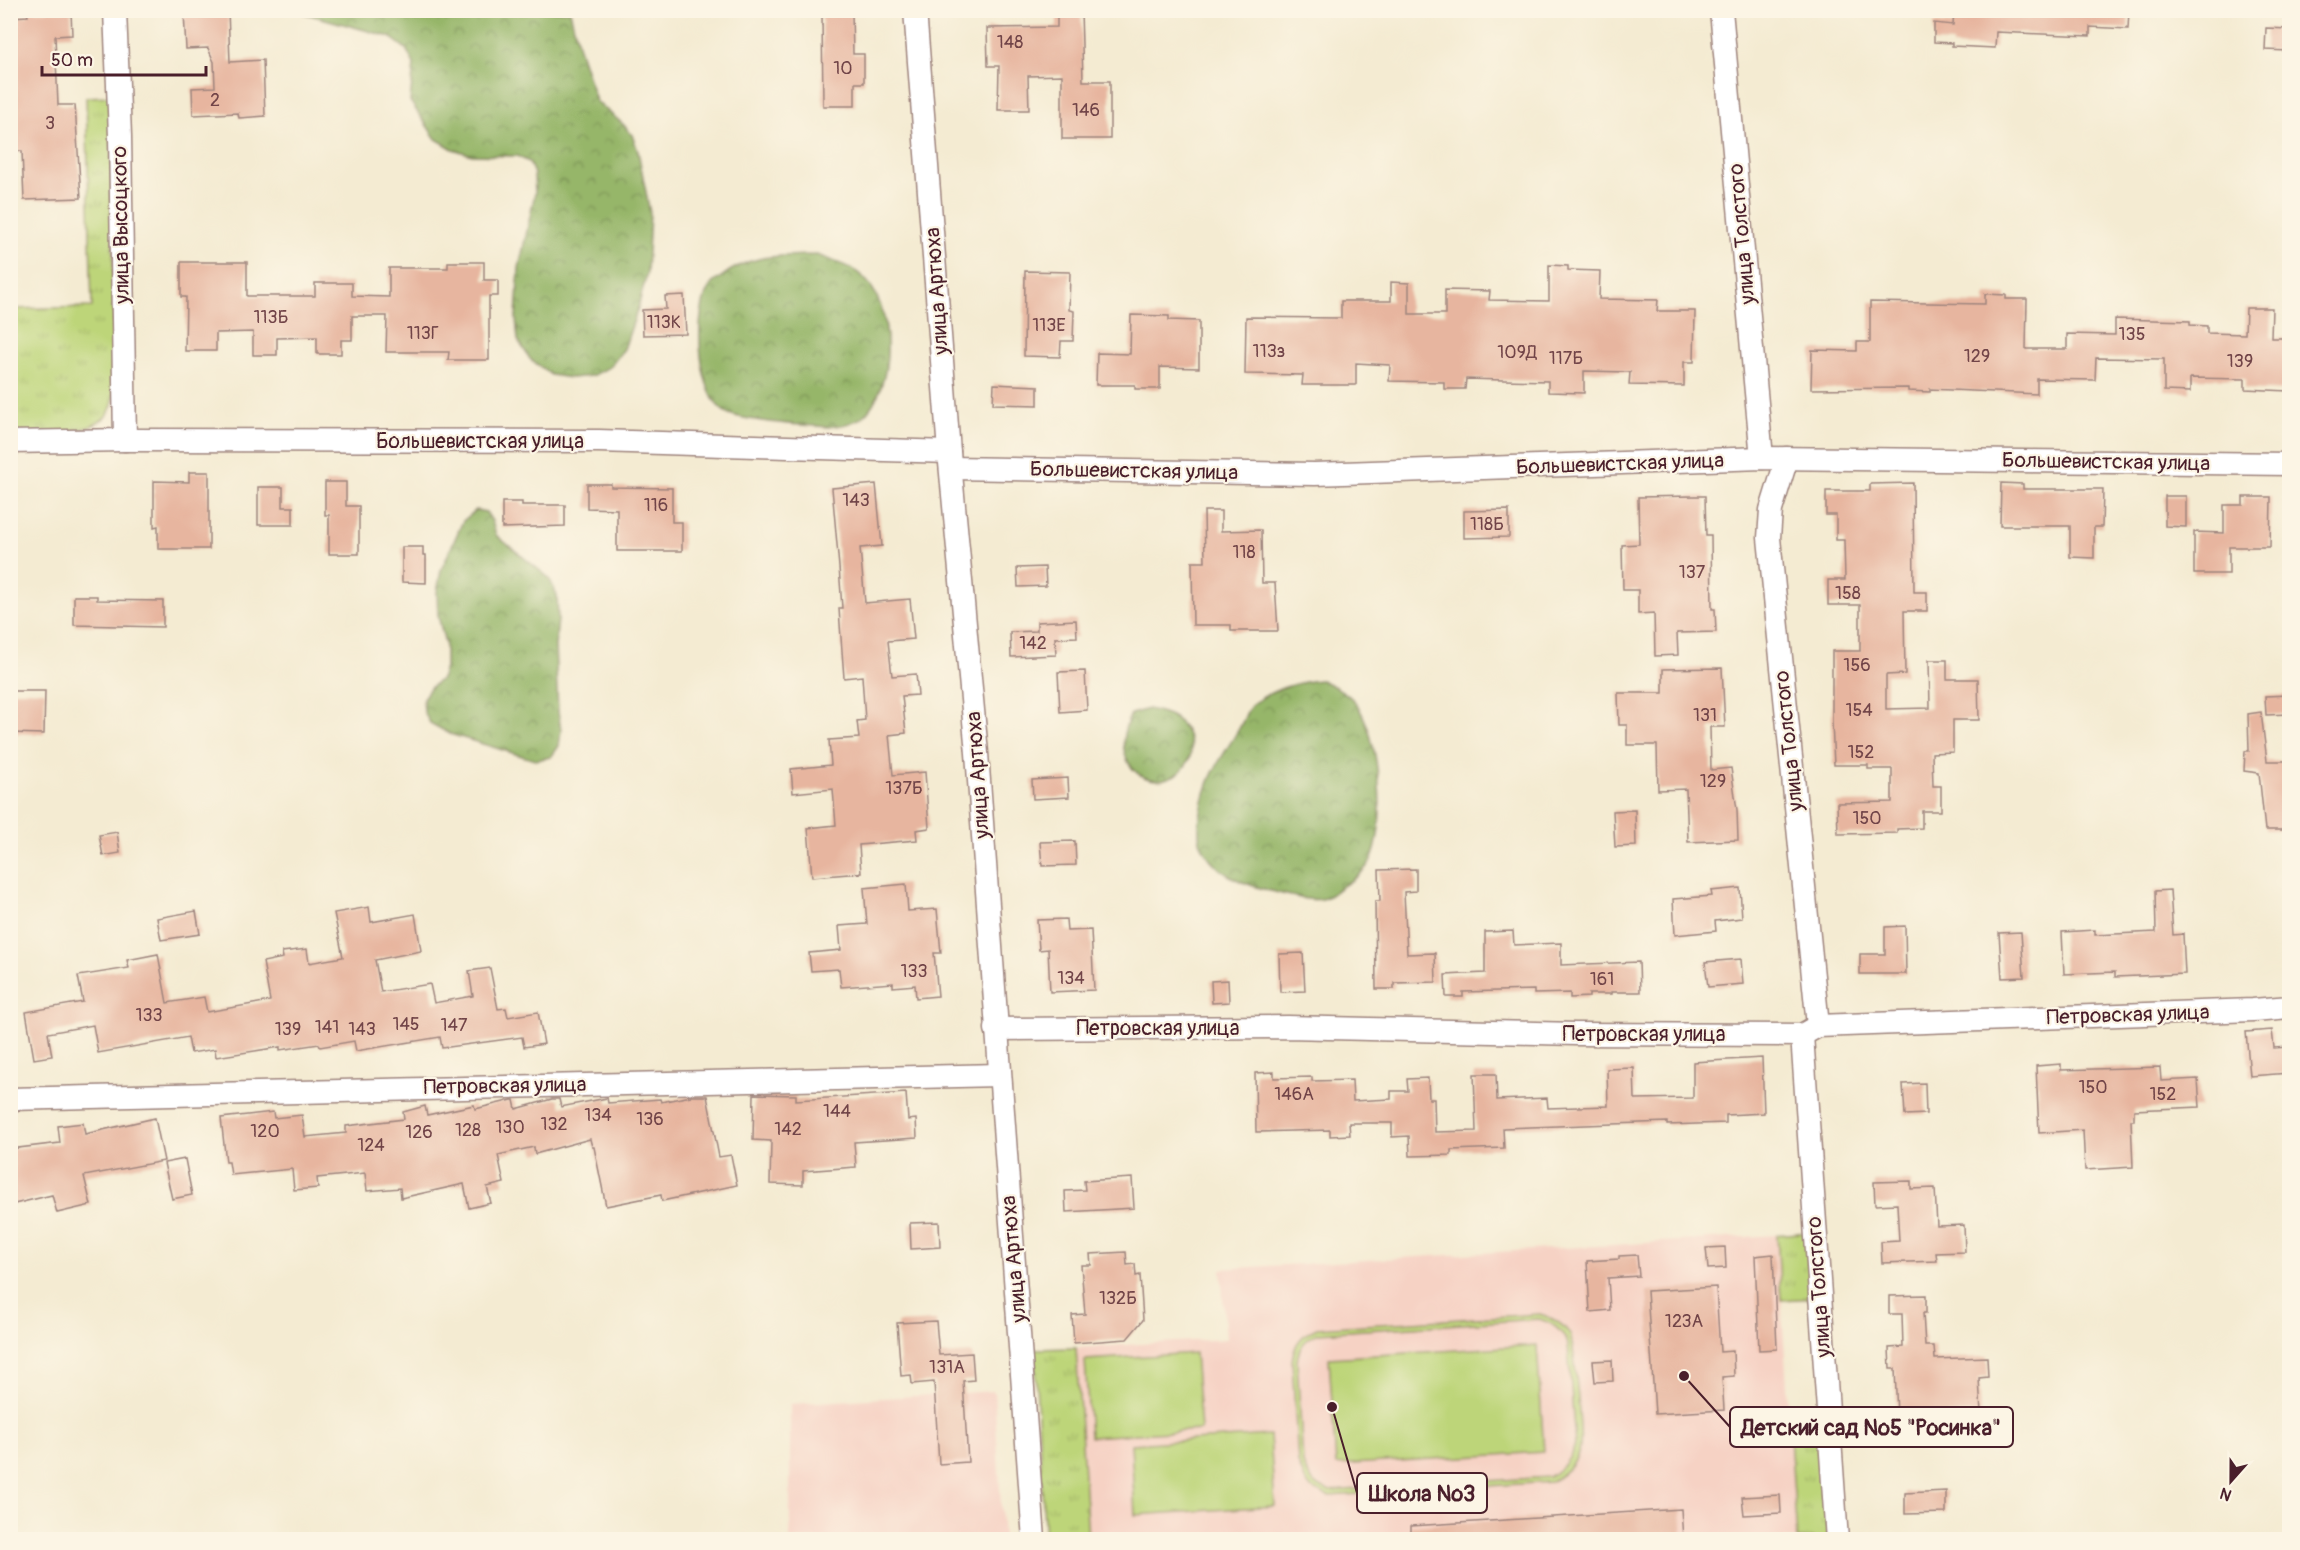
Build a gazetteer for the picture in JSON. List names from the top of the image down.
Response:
{
  "streets": {
    "street": [
      "улица Высоцкого",
      "улица Толстого",
      "улица Артюха",
      "Большевистская улица",
      "Петровская улица"
    ]
  },
  "crossings": [
    ["улица Высоцкого", "Большевистская улица"],
    ["улица Толстого", "Большевистская улица"],
    ["улица Толстого", "Петровская улица"],
    ["улица Артюха", "Большевистская улица"],
    ["улица Артюха", "Петровская улица"]
  ],
  "places": ["Детский сад №5 \"Росинка\"", "Школа №3"],
  "house_numbers": [
    "148",
    "10",
    "2",
    "146",
    "3",
    "113Б",
    "113К",
    "113Е",
    "113Г",
    "135",
    "113з",
    "109Д",
    "129",
    "117Б",
    "139",
    "143",
    "116",
    "118Б",
    "118",
    "137",
    "158",
    "142",
    "156",
    "154",
    "131",
    "152",
    "129",
    "137Б",
    "150",
    "133",
    "134",
    "161",
    "133",
    "145",
    "147",
    "141",
    "139",
    "143",
    "150",
    "146А",
    "152",
    "144",
    "134",
    "136",
    "132",
    "130",
    "142",
    "128",
    "120",
    "126",
    "124",
    "132Б",
    "123А",
    "131А"
  ],
  "scale_bar": "50 m",
  "north": "bottom"
}
